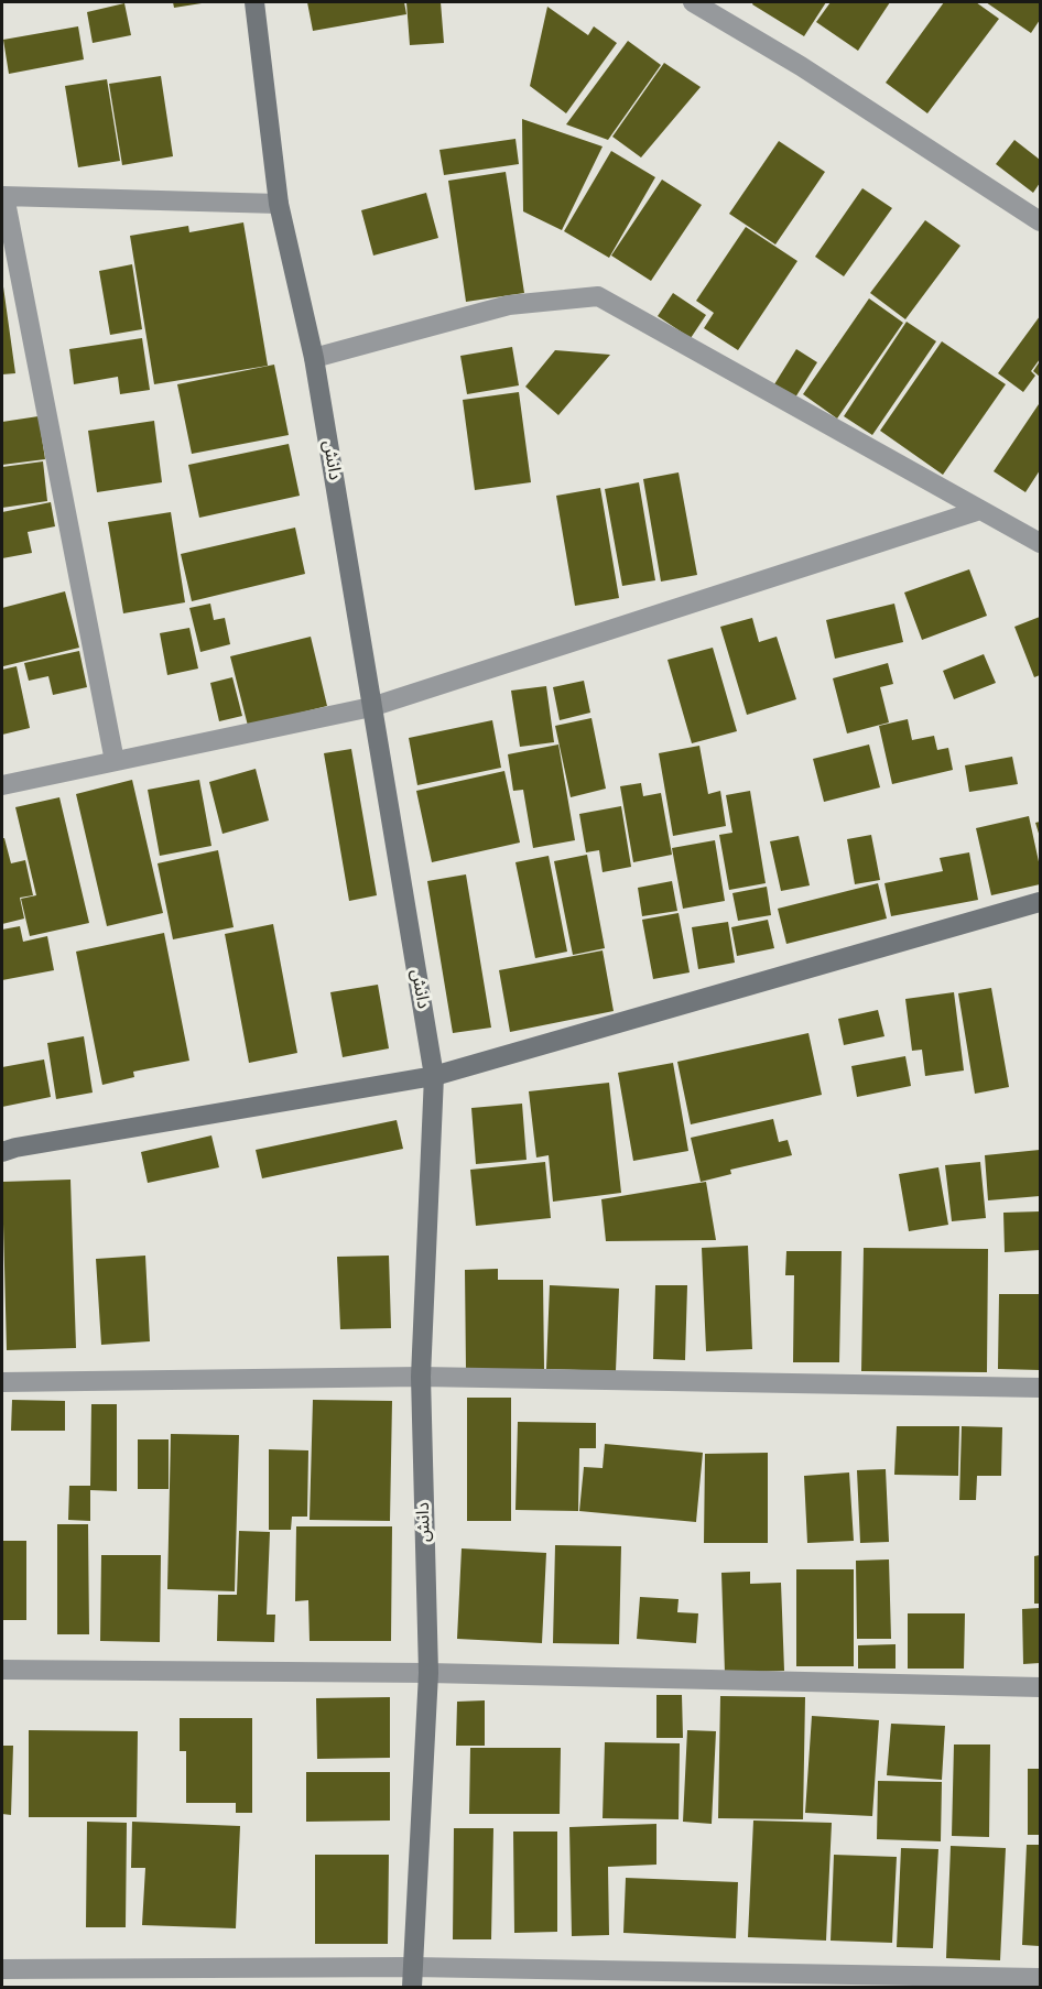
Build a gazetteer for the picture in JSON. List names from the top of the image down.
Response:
{
  "streets": {
    "main road": ["دانش"]
  }
}
